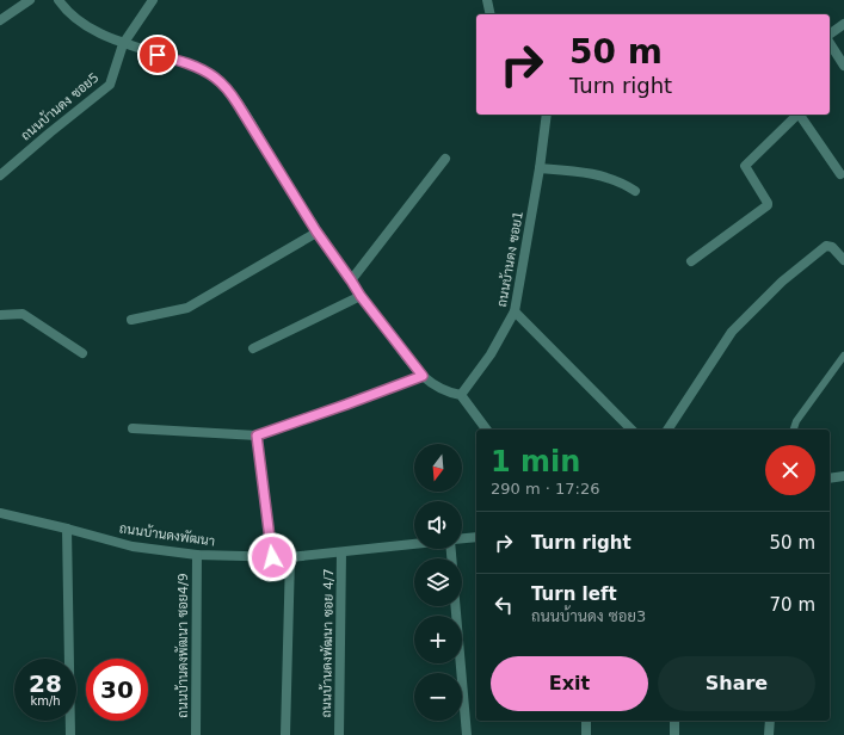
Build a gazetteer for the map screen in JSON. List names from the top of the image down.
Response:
{
  "streets": {
    "street": [
      "ถนนบ้านดง ซอย5",
      "ถนนบ้านดง ซอย1",
      "ถนนบ้านดงพัฒนา",
      "ถนนบ้านดงพัฒนา ซอย 4/7",
      "ถนนบ้านดงพัฒนา ซอย4/9"
    ]
  },
  "crossings": [
    ["ถนนบ้านดงพัฒนา", "ถนนบ้านดงพัฒนา ซอย 4/7"],
    ["ถนนบ้านดงพัฒนา", "ถนนบ้านดงพัฒนา ซอย4/9"]
  ],
  "north": "bottom",
  "page": {
    "turn": ["50 m", "Turn right"],
    "heading": ["1 min", "290 m · 17:26"],
    "map_buttons": ["+", "−"],
    "list": [
      {
        "name": "Turn right",
        "value": "50 m"
      },
      {
        "name": "Turn left",
        "note": "ถนนบ้านดง ซอย3",
        "value": "70 m"
      }
    ],
    "buttons": ["Exit", "Share"],
    "speed": "28 km/h",
    "limit": "30"
  }
}
